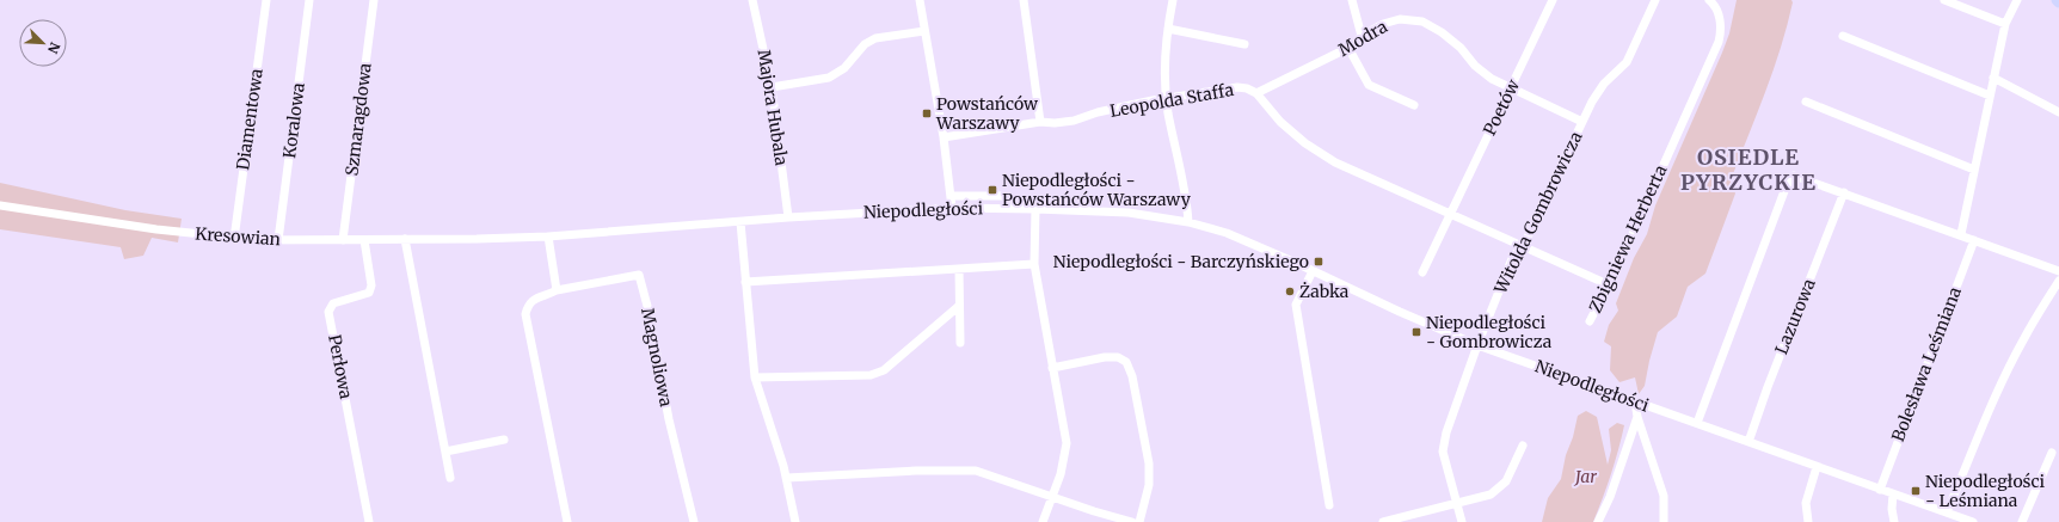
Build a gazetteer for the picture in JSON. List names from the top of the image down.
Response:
{
  "streets": {
    "street": [
      "Modra",
      "Leopolda Staffa",
      "Majora Hubala",
      "Poetów",
      "Diamentowa",
      "Szmaragdowa",
      "Koralowa",
      "Niepodległości",
      "Witolda Gombrowicza",
      "Kresowian",
      "Zbigniewa Herberta",
      "Lazurowa",
      "Magnoliowa",
      "Bolesława Leśmiana",
      "Perłowa"
    ]
  },
  "crossings": [
    ["Modra", "Leopolda Staffa"],
    ["Modra", "Poetów"],
    ["Leopolda Staffa", "Poetów"],
    ["Leopolda Staffa", "Witolda Gombrowicza"],
    ["Leopolda Staffa", "Zbigniewa Herberta"],
    ["Majora Hubala", "Niepodległości"],
    ["Diamentowa", "Kresowian"],
    ["Szmaragdowa", "Kresowian"],
    ["Koralowa", "Kresowian"],
    ["Niepodległości", "Witolda Gombrowicza"],
    ["Niepodległości", "Kresowian"],
    ["Niepodległości", "Lazurowa"],
    ["Niepodległości", "Bolesława Leśmiana"],
    ["Kresowian", "Perłowa"]
  ],
  "districts": ["OSIEDLE PYRZYCKIE"],
  "parks": ["Jar"],
  "places": {
    "transit": [
      "Powstańców Warszawy",
      "Niepodległości - Powstańców Warszawy",
      "Niepodległości - Barczyńskiego",
      "Niepodległości - Gombrowicza",
      "Niepodległości - Leśmiana"
    ],
    "other": ["Żabka"]
  },
  "north": "bottom right"
}
